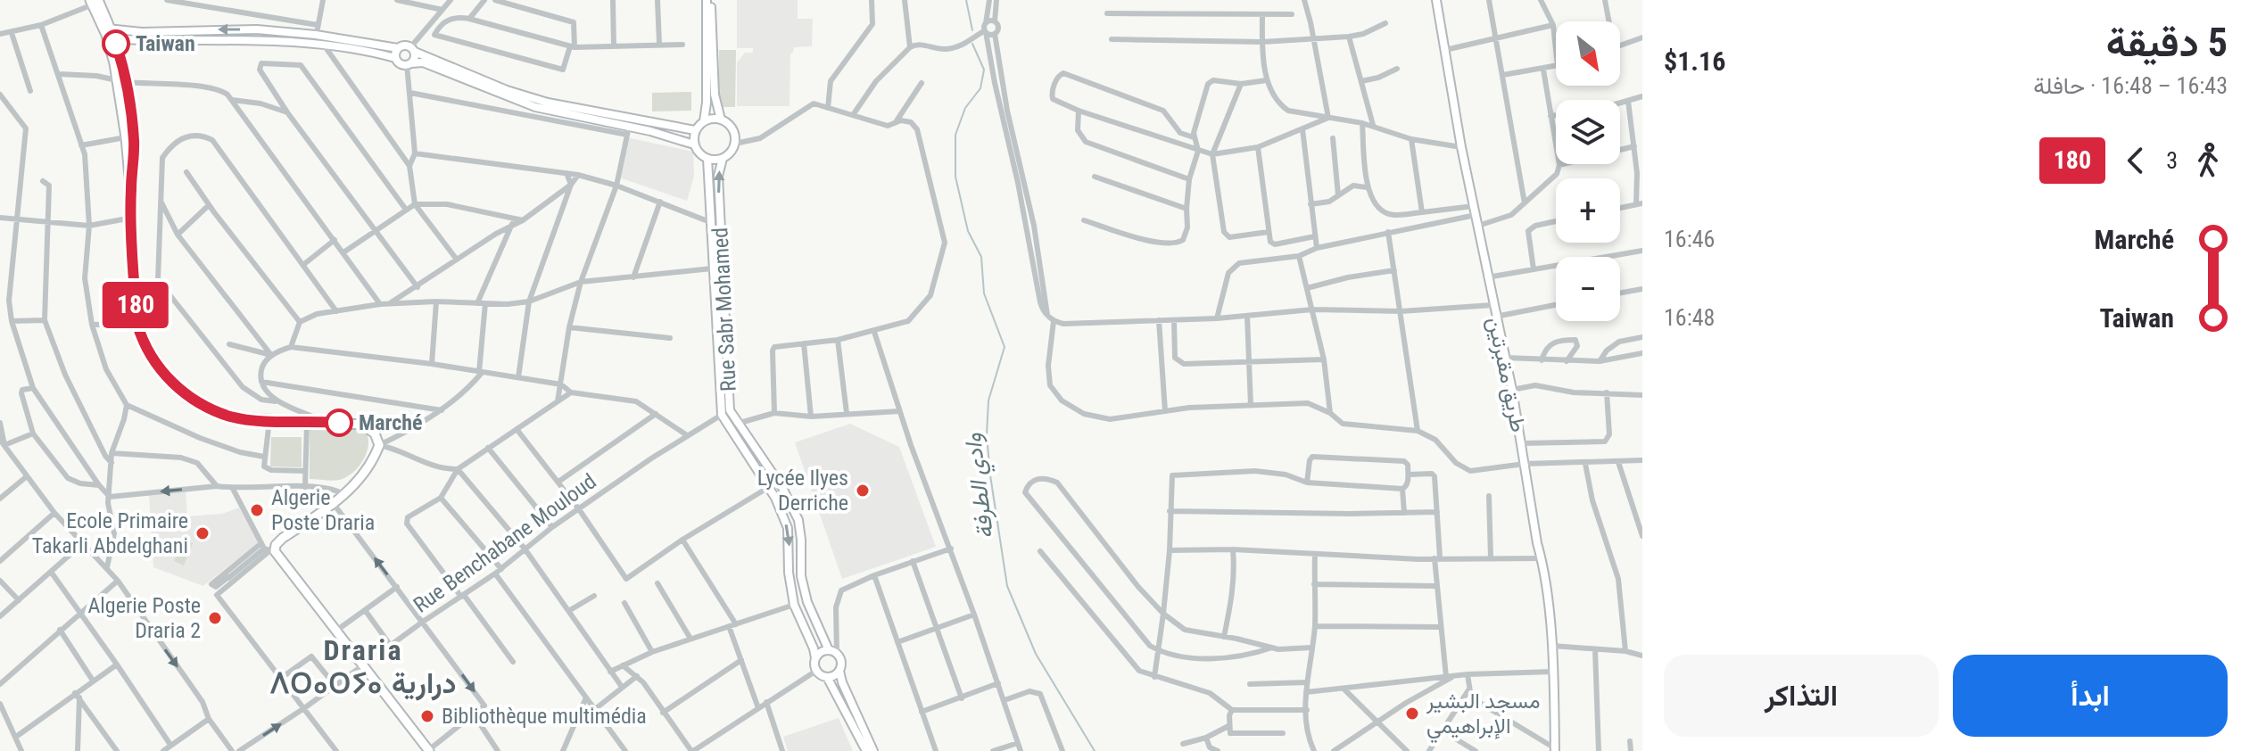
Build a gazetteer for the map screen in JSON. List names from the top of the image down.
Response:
{
  "streets": {
    "main road": ["Rue Sabr Mohamed", "طريق مقبرتين"],
    "street": ["Rue Benchabane Mouloud"]
  },
  "districts": ["Draria ⴷⵔⴰⵔⵢⴰ درارية"],
  "water": ["وادي الطرفة"],
  "places": [
    "Taiwan",
    "Marché",
    "Lycée Ilyes Derriche",
    "Algerie Poste Draria",
    "Ecole Primaire Takarli Abdelghani",
    "Algerie Poste Draria 2",
    "مسجد البشير الإبراهيمي",
    "Bibliothèque multimédia"
  ],
  "lines": ["bus line 180"],
  "north": "bottom right",
  "page": {
    "heading": ["5 دقيقة", "16:43 – 16:48 · حافلة", "$1.16"],
    "on_map": "180",
    "map_buttons": ["+", "−"],
    "legs": ["3", "180"],
    "list": [
      {
        "name": "Marché",
        "value": "16:46"
      },
      {
        "name": "Taiwan",
        "value": "16:48"
      }
    ],
    "buttons": ["ابدأ", "التذاكر"]
  }
}
